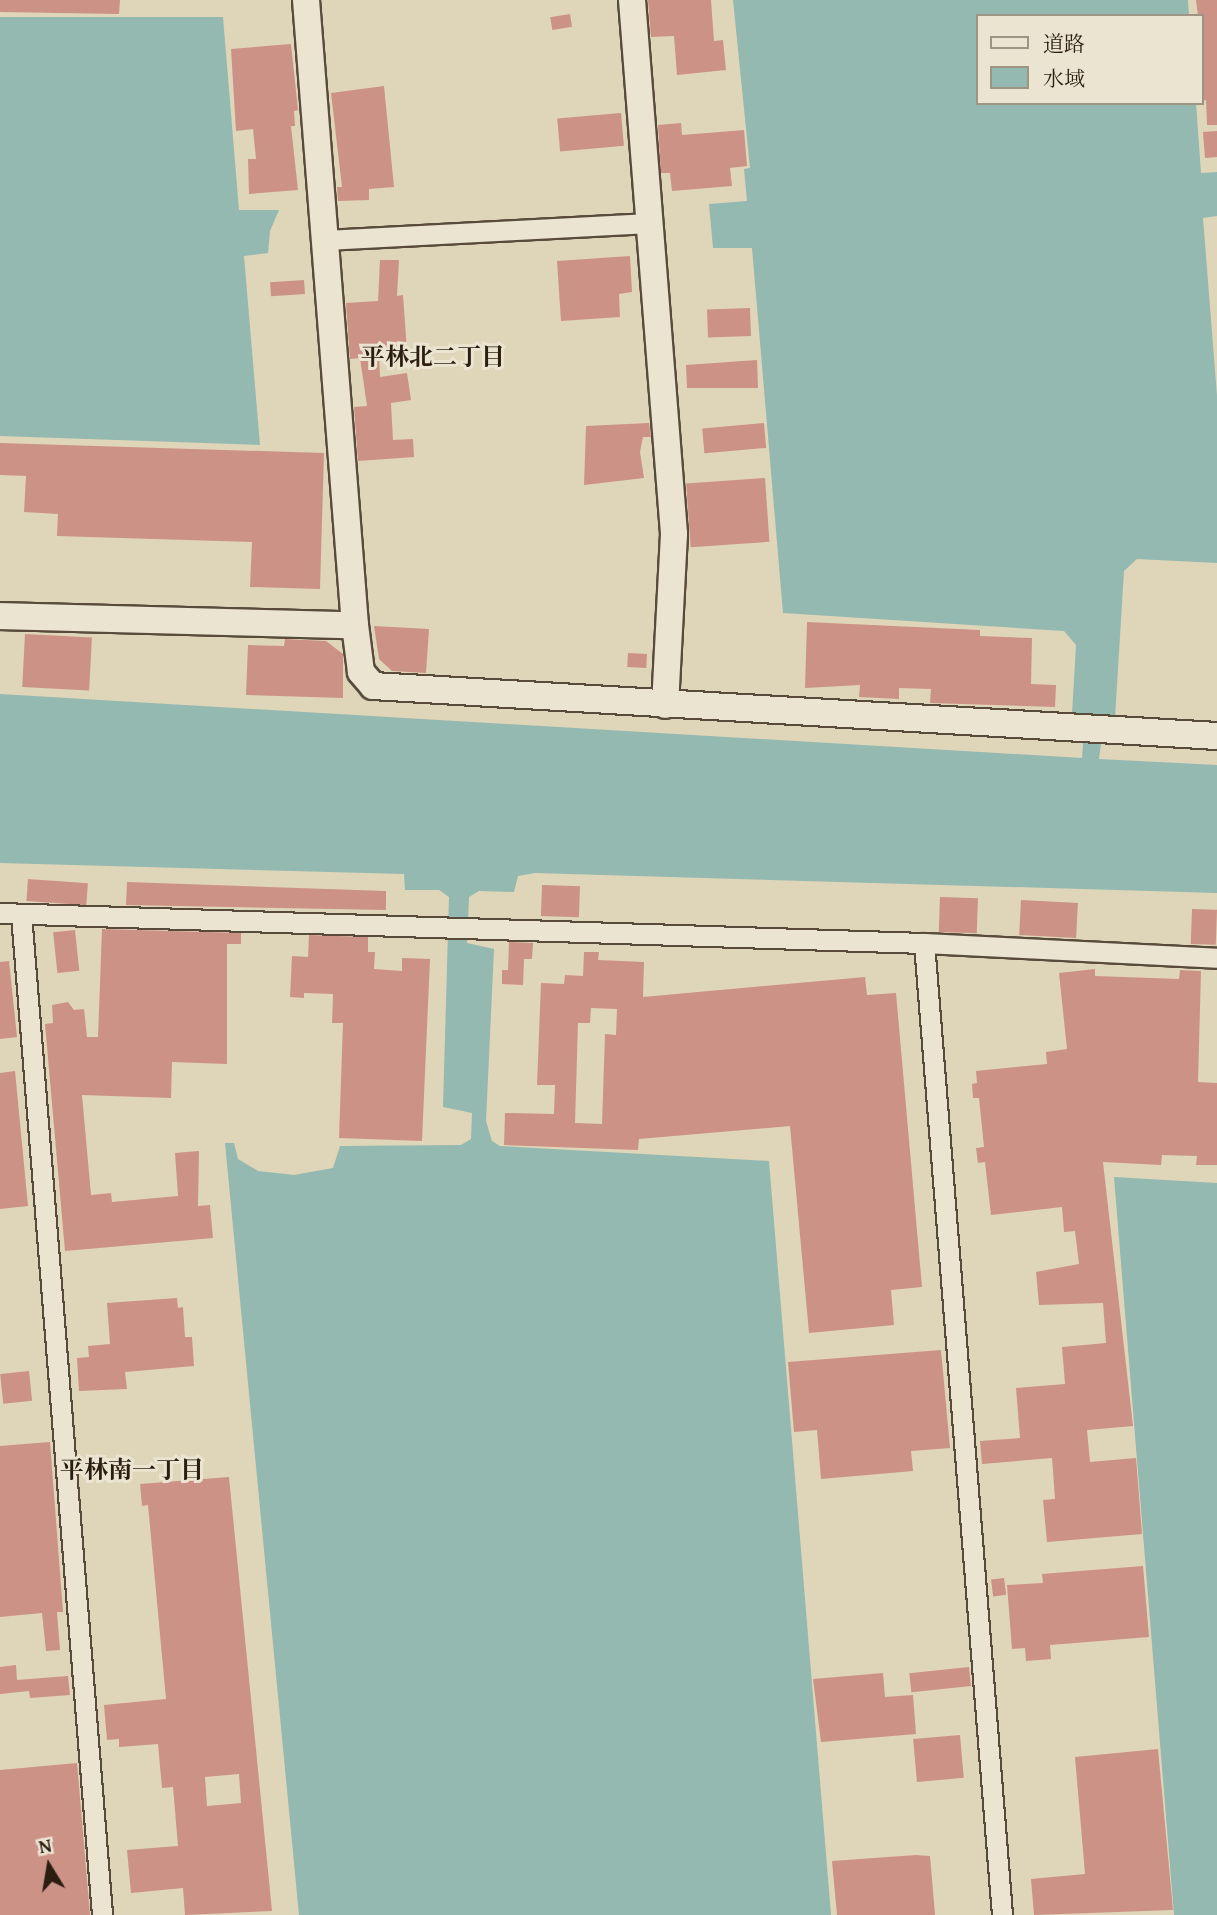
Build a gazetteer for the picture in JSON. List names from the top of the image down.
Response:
{
  "districts": ["平林北二丁目", "平林南一丁目"],
  "legend": ["道路", "水域"],
  "north": "top"
}
